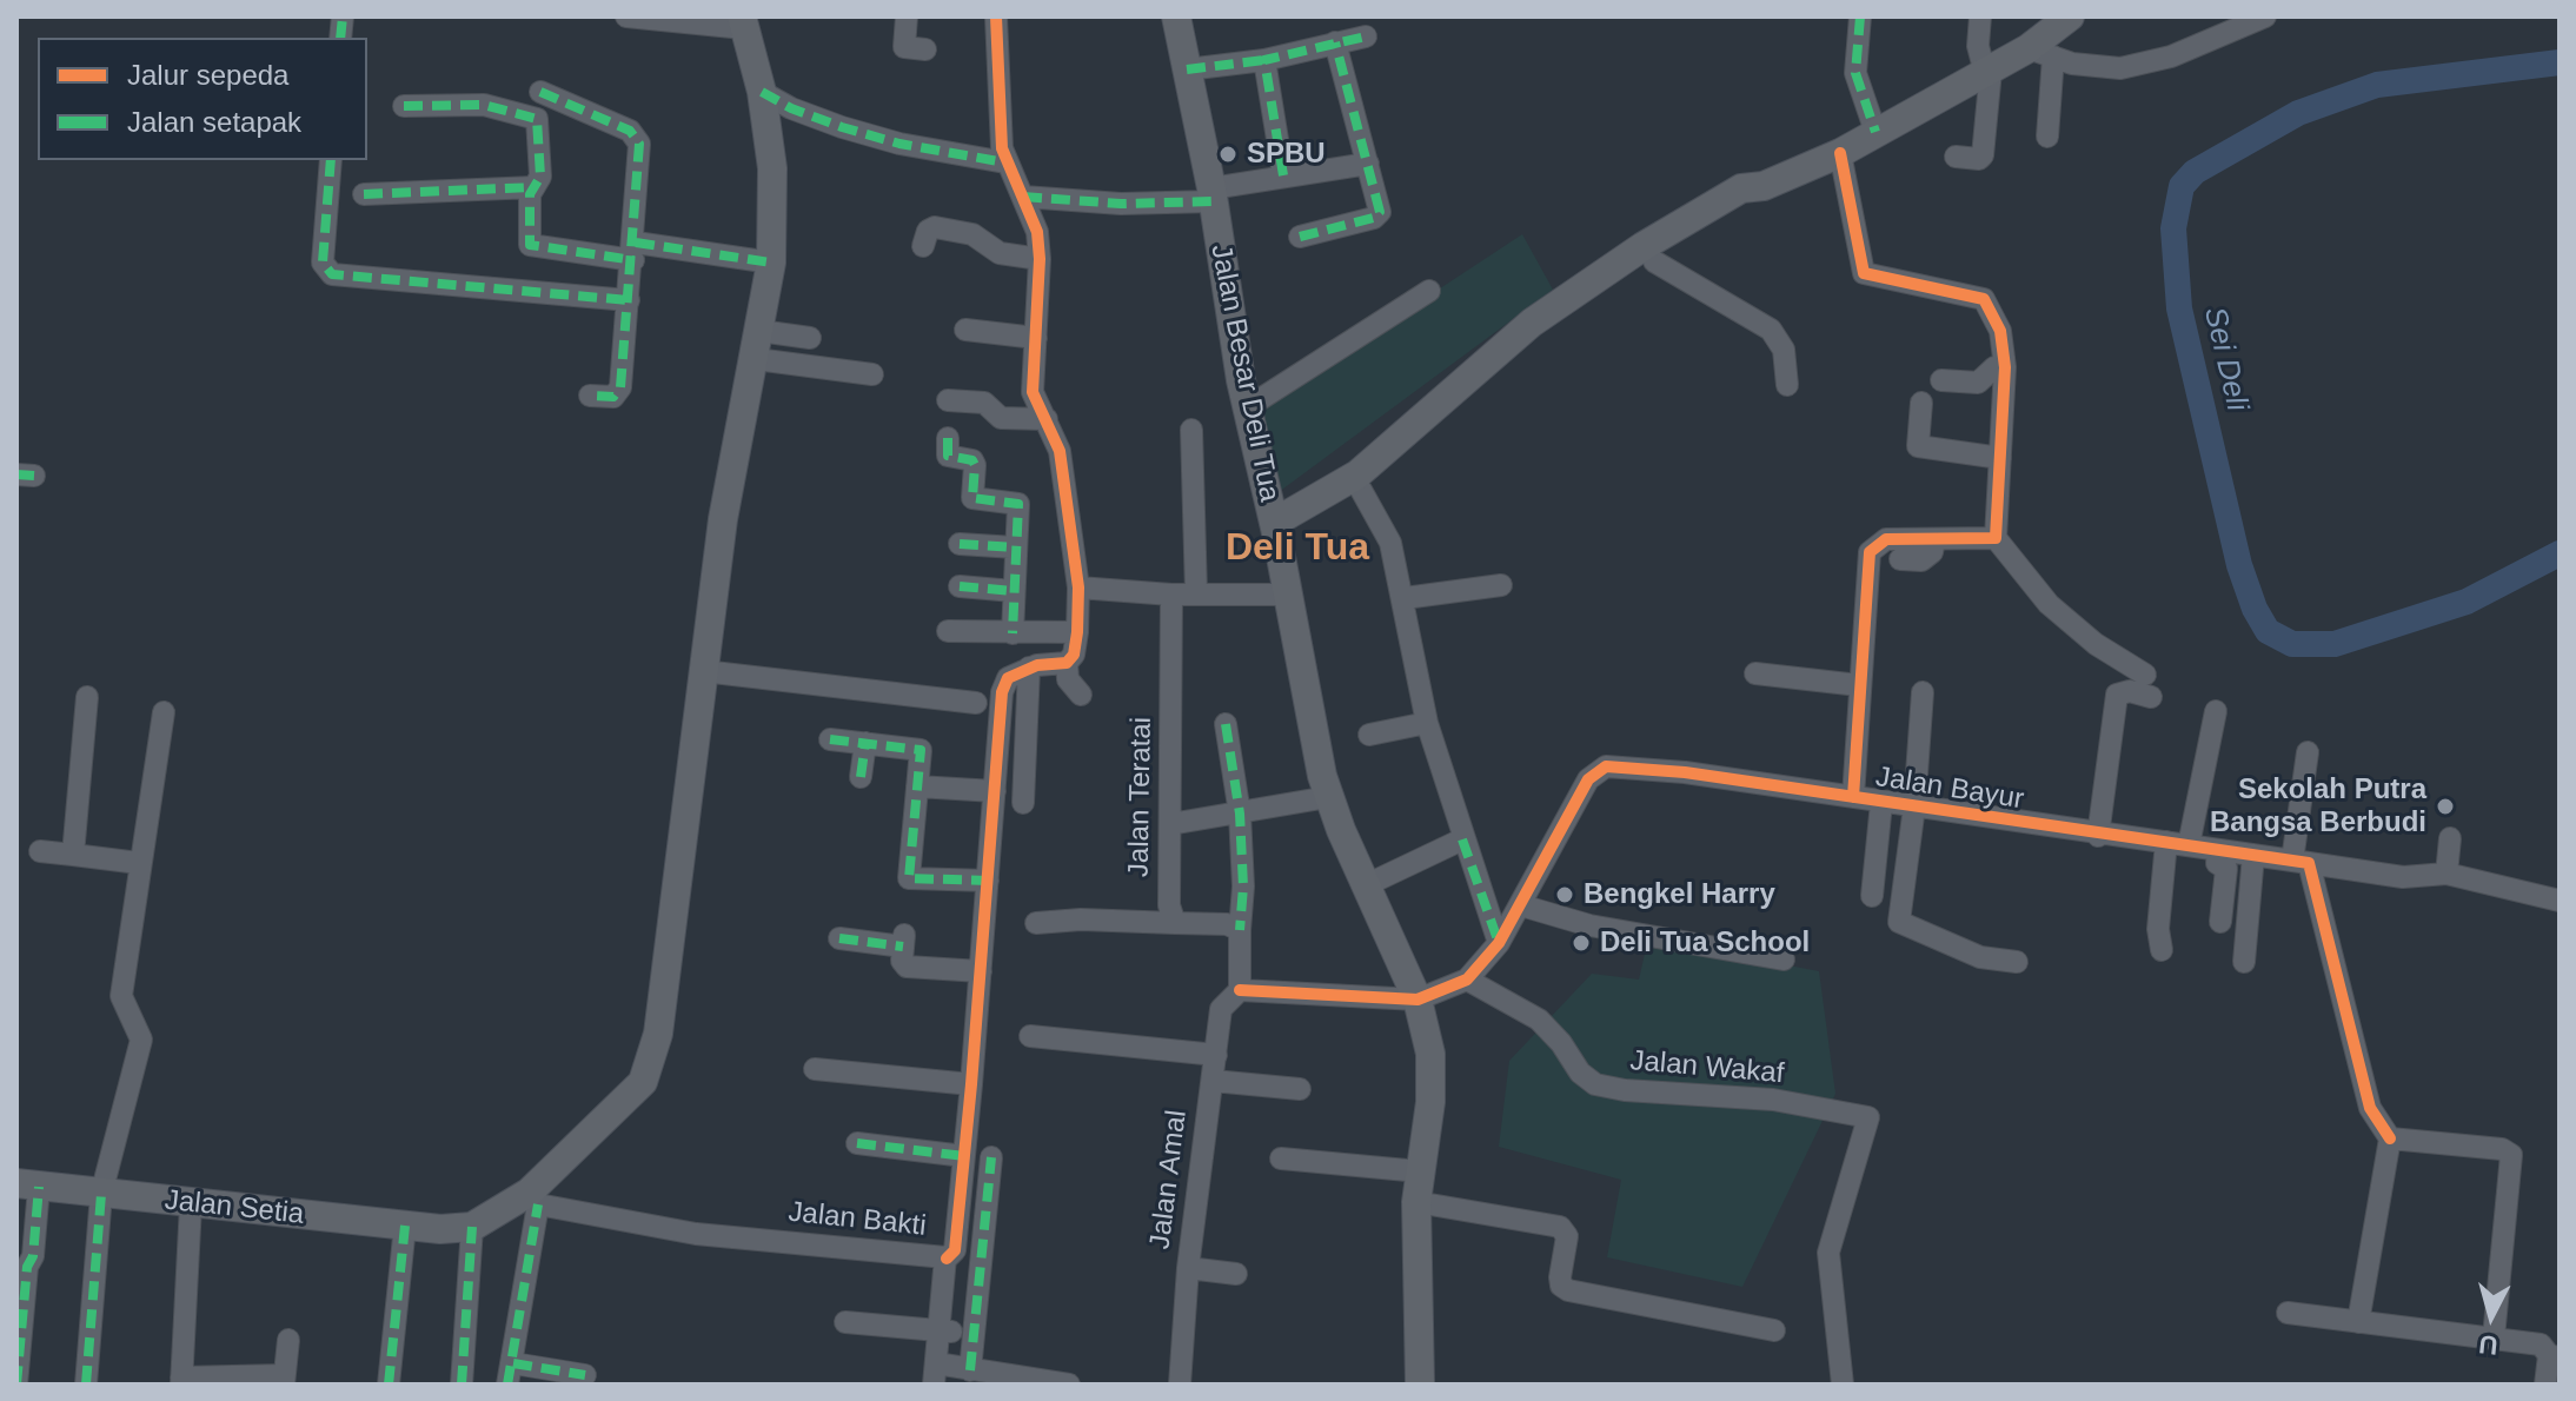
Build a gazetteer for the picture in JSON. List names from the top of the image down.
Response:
{
  "streets": {
    "main road": ["Jalan Besar Deli Tua", "Jalan Setia"],
    "street": [
      "Jalan Bayur",
      "Jalan Teratai",
      "Jalan Wakaf",
      "Jalan Amal",
      "Jalan Bakti"
    ]
  },
  "crossings": [
    ["Jalan Besar Deli Tua", "Jalan Bayur"],
    ["Jalan Bayur", "Jalan Wakaf"]
  ],
  "districts": ["Deli Tua"],
  "water": ["Sei Deli"],
  "places": [
    "SPBU",
    "Sekolah Putra Bangsa Berbudi",
    "Bengkel Harry",
    "Deli Tua School"
  ],
  "legend": ["Jalur sepeda", "Jalan setapak"],
  "north": "bottom"
}
